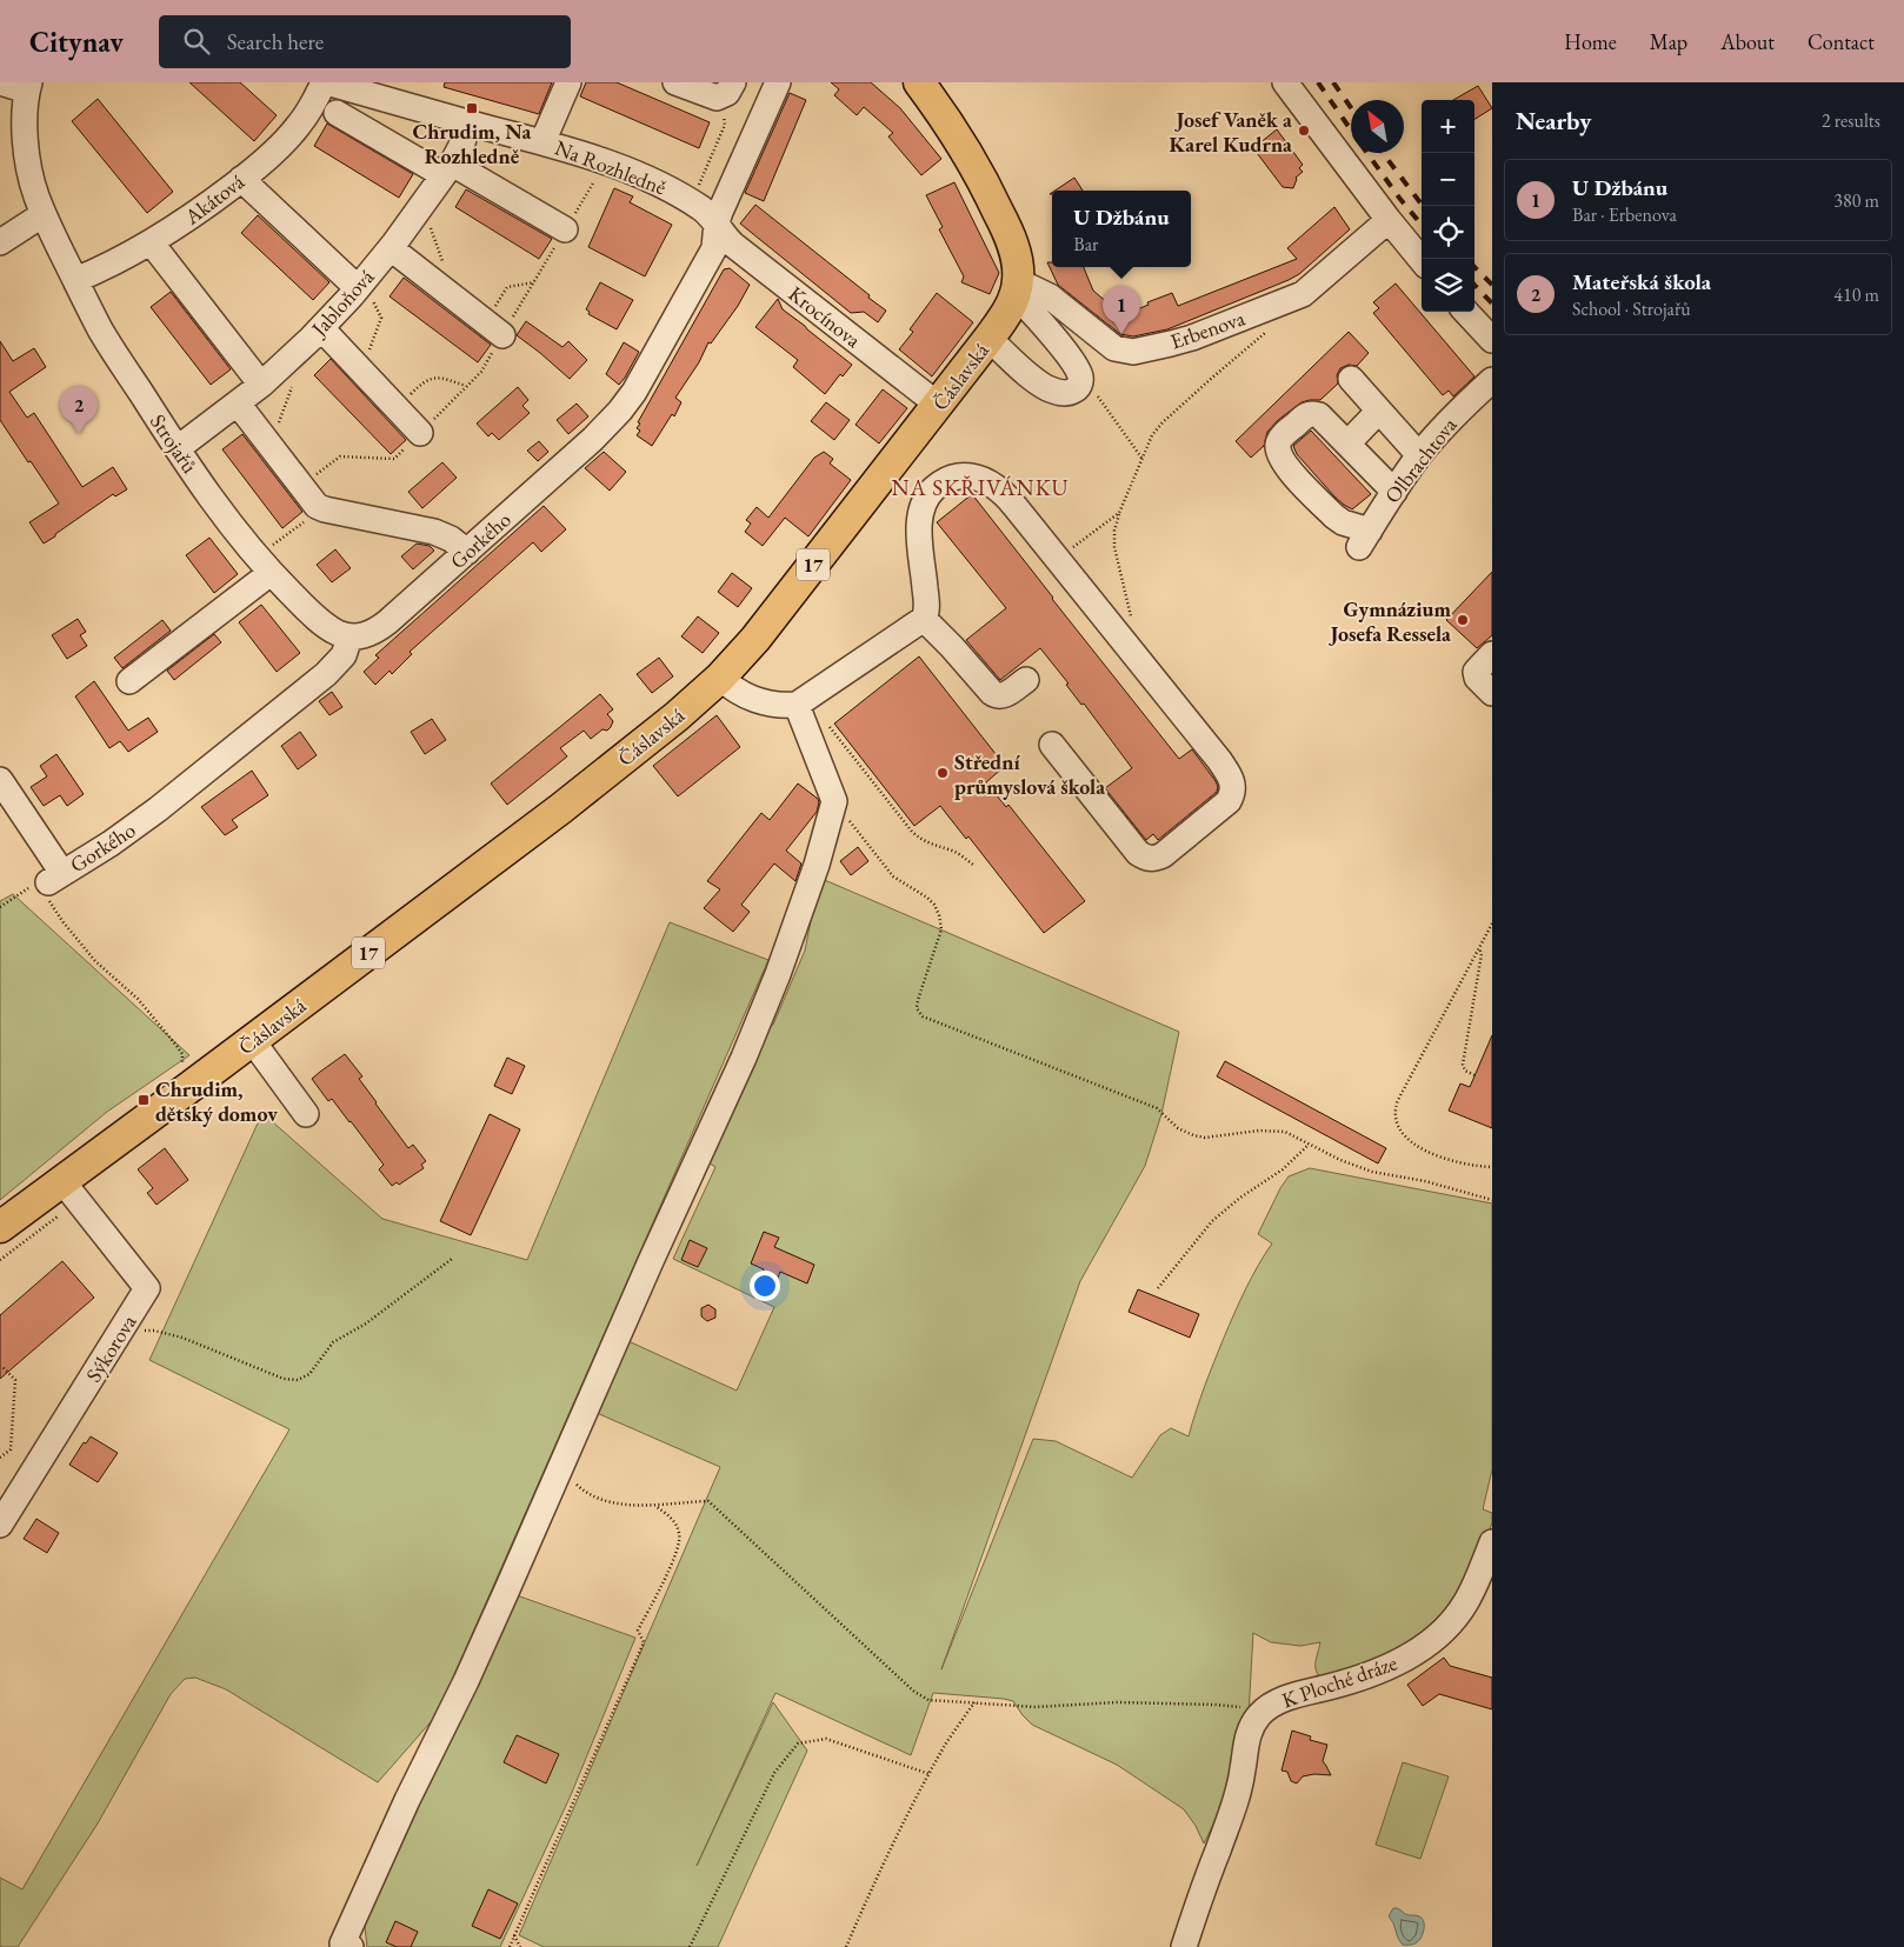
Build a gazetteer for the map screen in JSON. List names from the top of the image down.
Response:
{
  "streets": {
    "main road": ["Čáslavská", "17"],
    "street": [
      "Na Rozhledně",
      "Akátová",
      "Jabloňová",
      "Krocínova",
      "Erbenova",
      "Strojařů",
      "Olbrachtova",
      "Gorkého",
      "Sýkorova",
      "K Ploché dráze"
    ]
  },
  "crossings": [
    ["Na Rozhledně", "Akátová"],
    ["Na Rozhledně", "Jabloňová"],
    ["Na Rozhledně", "Krocínova"],
    ["Na Rozhledně", "Gorkého"],
    ["Akátová", "Strojařů"],
    ["Jabloňová", "Strojařů"],
    ["Krocínova", "Čáslavská"],
    ["Krocínova", "Gorkého"],
    ["Erbenova", "Čáslavská"],
    ["Čáslavská", "Sýkorova"],
    ["Strojařů", "Gorkého"]
  ],
  "districts": ["NA SKŘIVÁNKU"],
  "places": {
    "transit": ["Chrudim, Na Rozhledně", "Chrudim, dětský domov"],
    "other": ["Josef Vaněk a Karel Kudrna", "Gymnázium Josefa Ressela", "Střední průmyslová škola"]
  },
  "north": "top left",
  "page": {
    "header": "Citynav",
    "search": "Search here",
    "nav": [
      "Home",
      "Map",
      "About",
      "Contact"
    ],
    "heading": ["Nearby", "2 results"],
    "map_buttons": ["+", "−"],
    "list": [
      {
        "mark": "1",
        "name": "U Džbánu",
        "note": "Bar · Erbenova",
        "value": "380 m"
      },
      {
        "mark": "2",
        "name": "Mateřská škola",
        "note": "School · Strojařů",
        "value": "410 m"
      }
    ],
    "popup": ["U Džbánu", "Bar"],
    "pins": ["1", "2"]
  }
}
